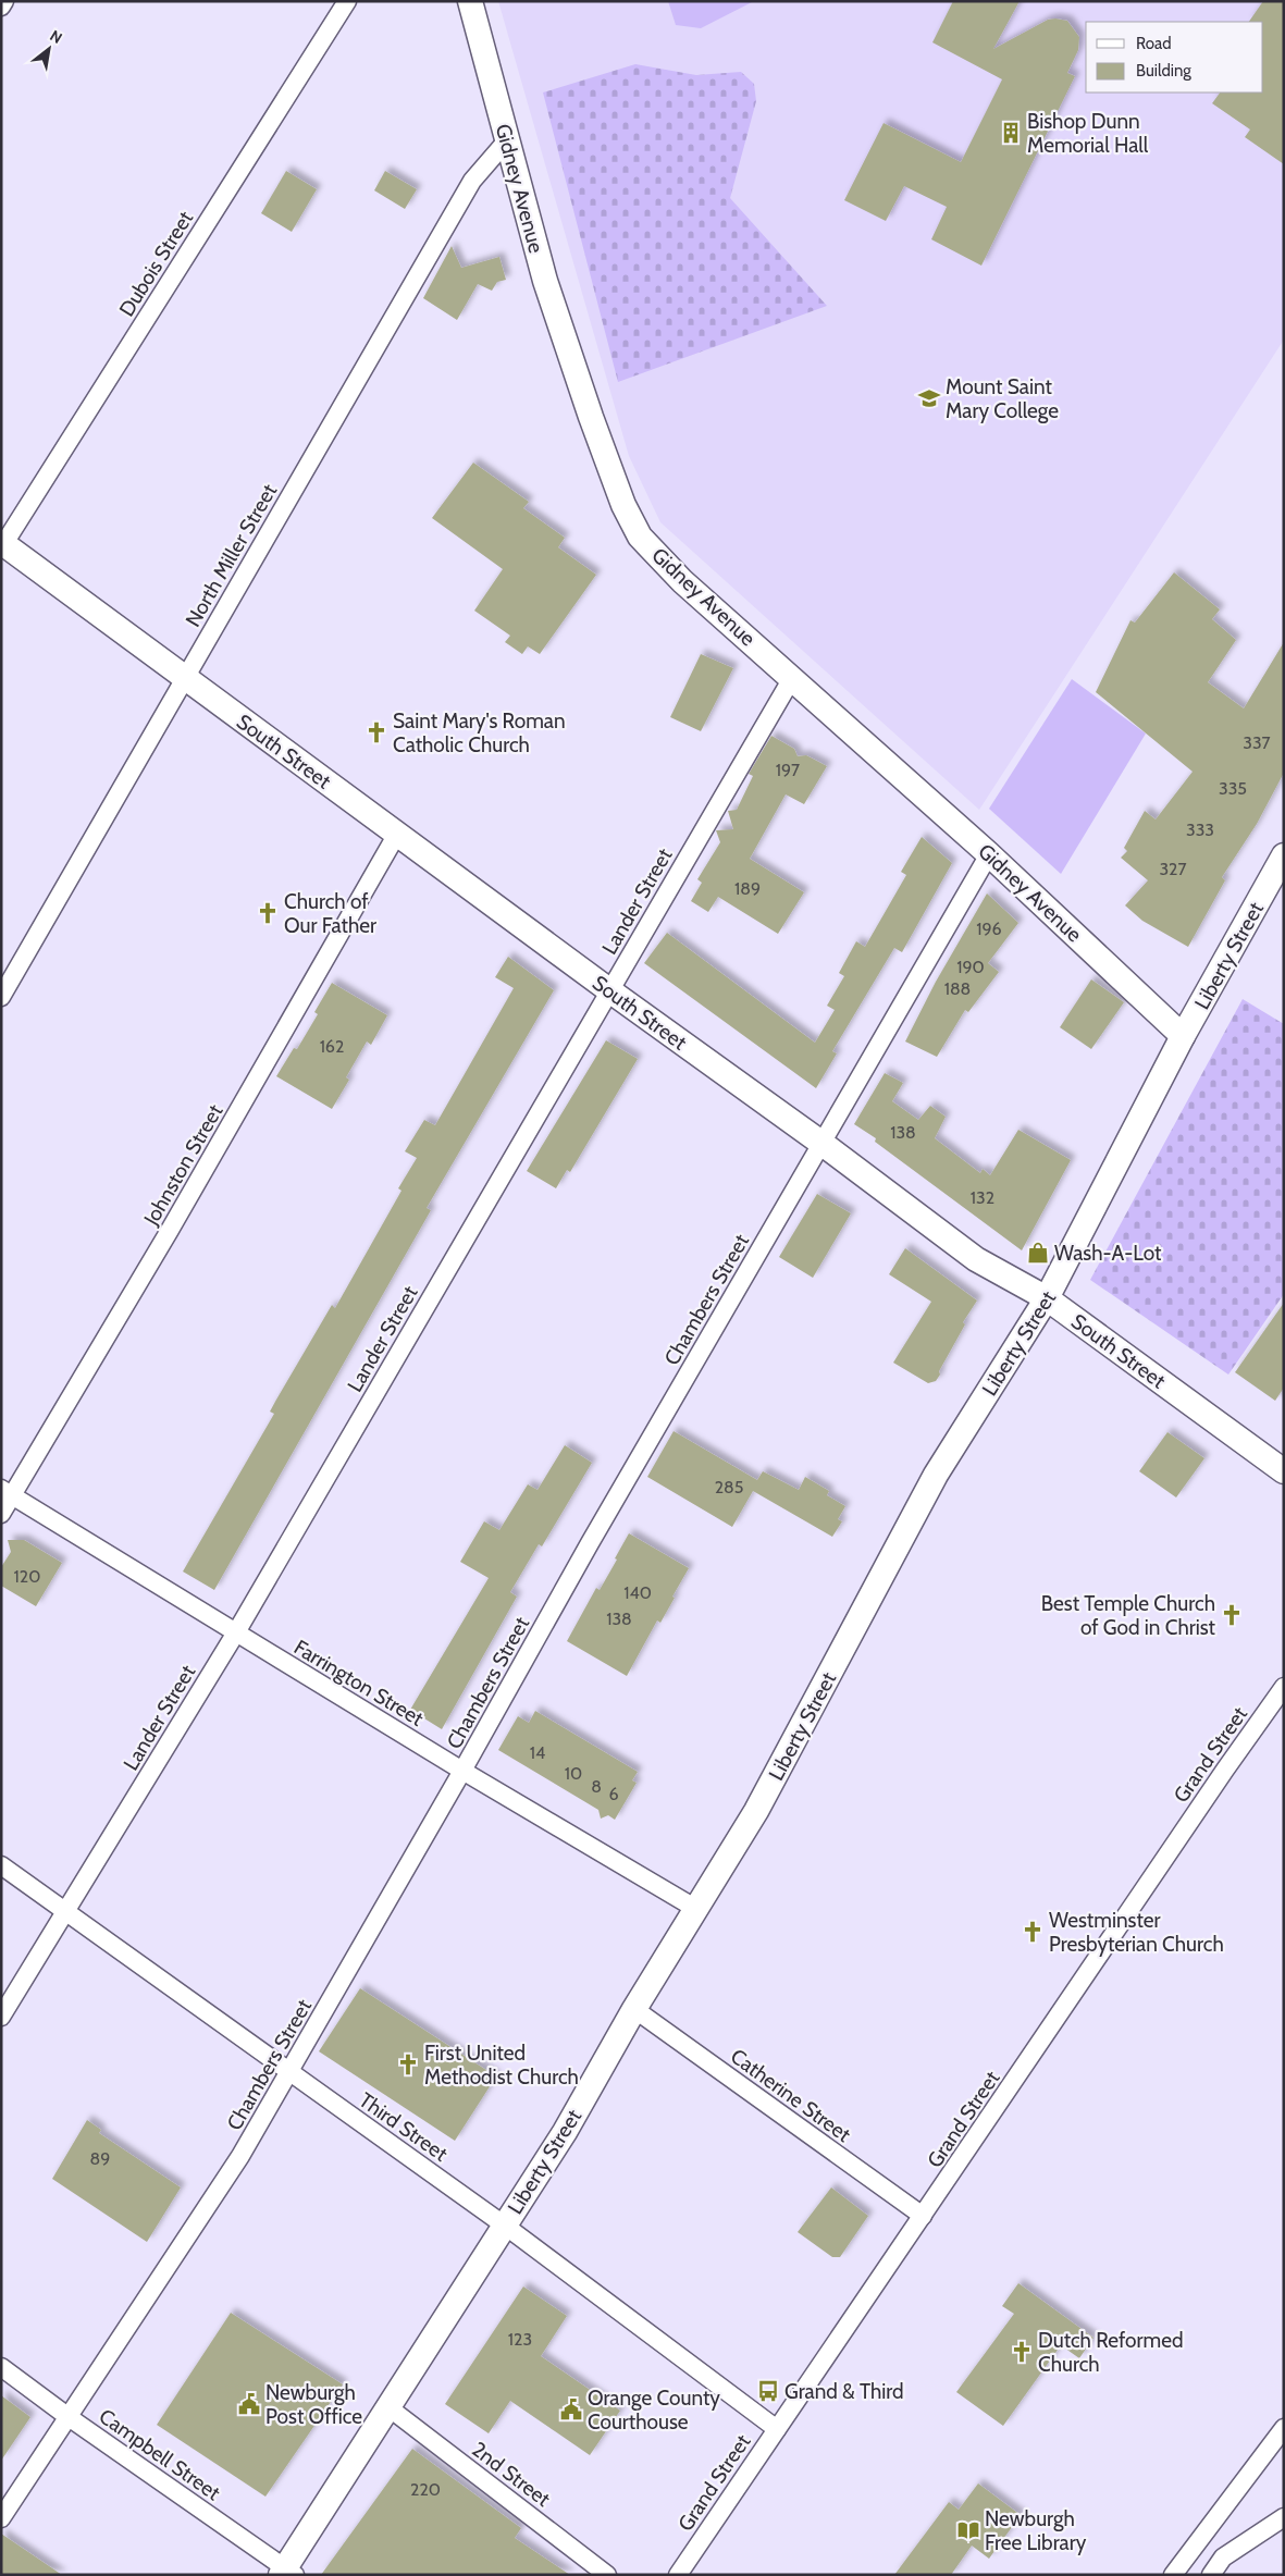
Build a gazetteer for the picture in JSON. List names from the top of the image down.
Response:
{
  "streets": {
    "street": [
      "Gidney Avenue",
      "Dubois Street",
      "North Miller Street",
      "South Street",
      "Lander Street",
      "Liberty Street",
      "Johnston Street",
      "Chambers Street",
      "Farrington Street",
      "Grand Street",
      "Catherine Street",
      "Third Street",
      "Campbell Street",
      "2nd Street"
    ]
  },
  "crossings": [
    ["Gidney Avenue", "North Miller Street"],
    ["Gidney Avenue", "Lander Street"],
    ["Gidney Avenue", "Liberty Street"],
    ["Gidney Avenue", "Chambers Street"],
    ["Dubois Street", "South Street"],
    ["North Miller Street", "South Street"],
    ["South Street", "Lander Street"],
    ["South Street", "Liberty Street"],
    ["South Street", "Johnston Street"],
    ["South Street", "Chambers Street"],
    ["Lander Street", "Farrington Street"],
    ["Lander Street", "Third Street"],
    ["Liberty Street", "Farrington Street"],
    ["Liberty Street", "Catherine Street"],
    ["Liberty Street", "Third Street"],
    ["Liberty Street", "Campbell Street"],
    ["Liberty Street", "2nd Street"],
    ["Johnston Street", "Farrington Street"],
    ["Chambers Street", "Farrington Street"],
    ["Chambers Street", "Third Street"],
    ["Chambers Street", "Campbell Street"],
    ["Grand Street", "Catherine Street"],
    ["Grand Street", "Third Street"]
  ],
  "places": {
    "building": ["Bishop Dunn Memorial Hall"],
    "school or university": ["Mount Saint Mary College"],
    "church": [
      "Saint Mary's Roman Catholic Church",
      "Church of Our Father",
      "Best Temple Church of God in Christ",
      "Westminster Presbyterian Church",
      "First United Methodist Church",
      "Dutch Reformed Church"
    ],
    "shop": ["Wash-A-Lot"],
    "bus stop": ["Grand & Third"],
    "public building": ["Newburgh Post Office", "Orange County Courthouse"],
    "library": ["Newburgh Free Library"]
  },
  "house_numbers": [
    "337",
    "197",
    "335",
    "333",
    "327",
    "189",
    "196",
    "190",
    "188",
    "162",
    "138",
    "132",
    "285",
    "120",
    "140",
    "138",
    "14",
    "10",
    "8",
    "6",
    "89",
    "123",
    "220"
  ],
  "legend": ["Road", "Building"],
  "north": "top right"
}
